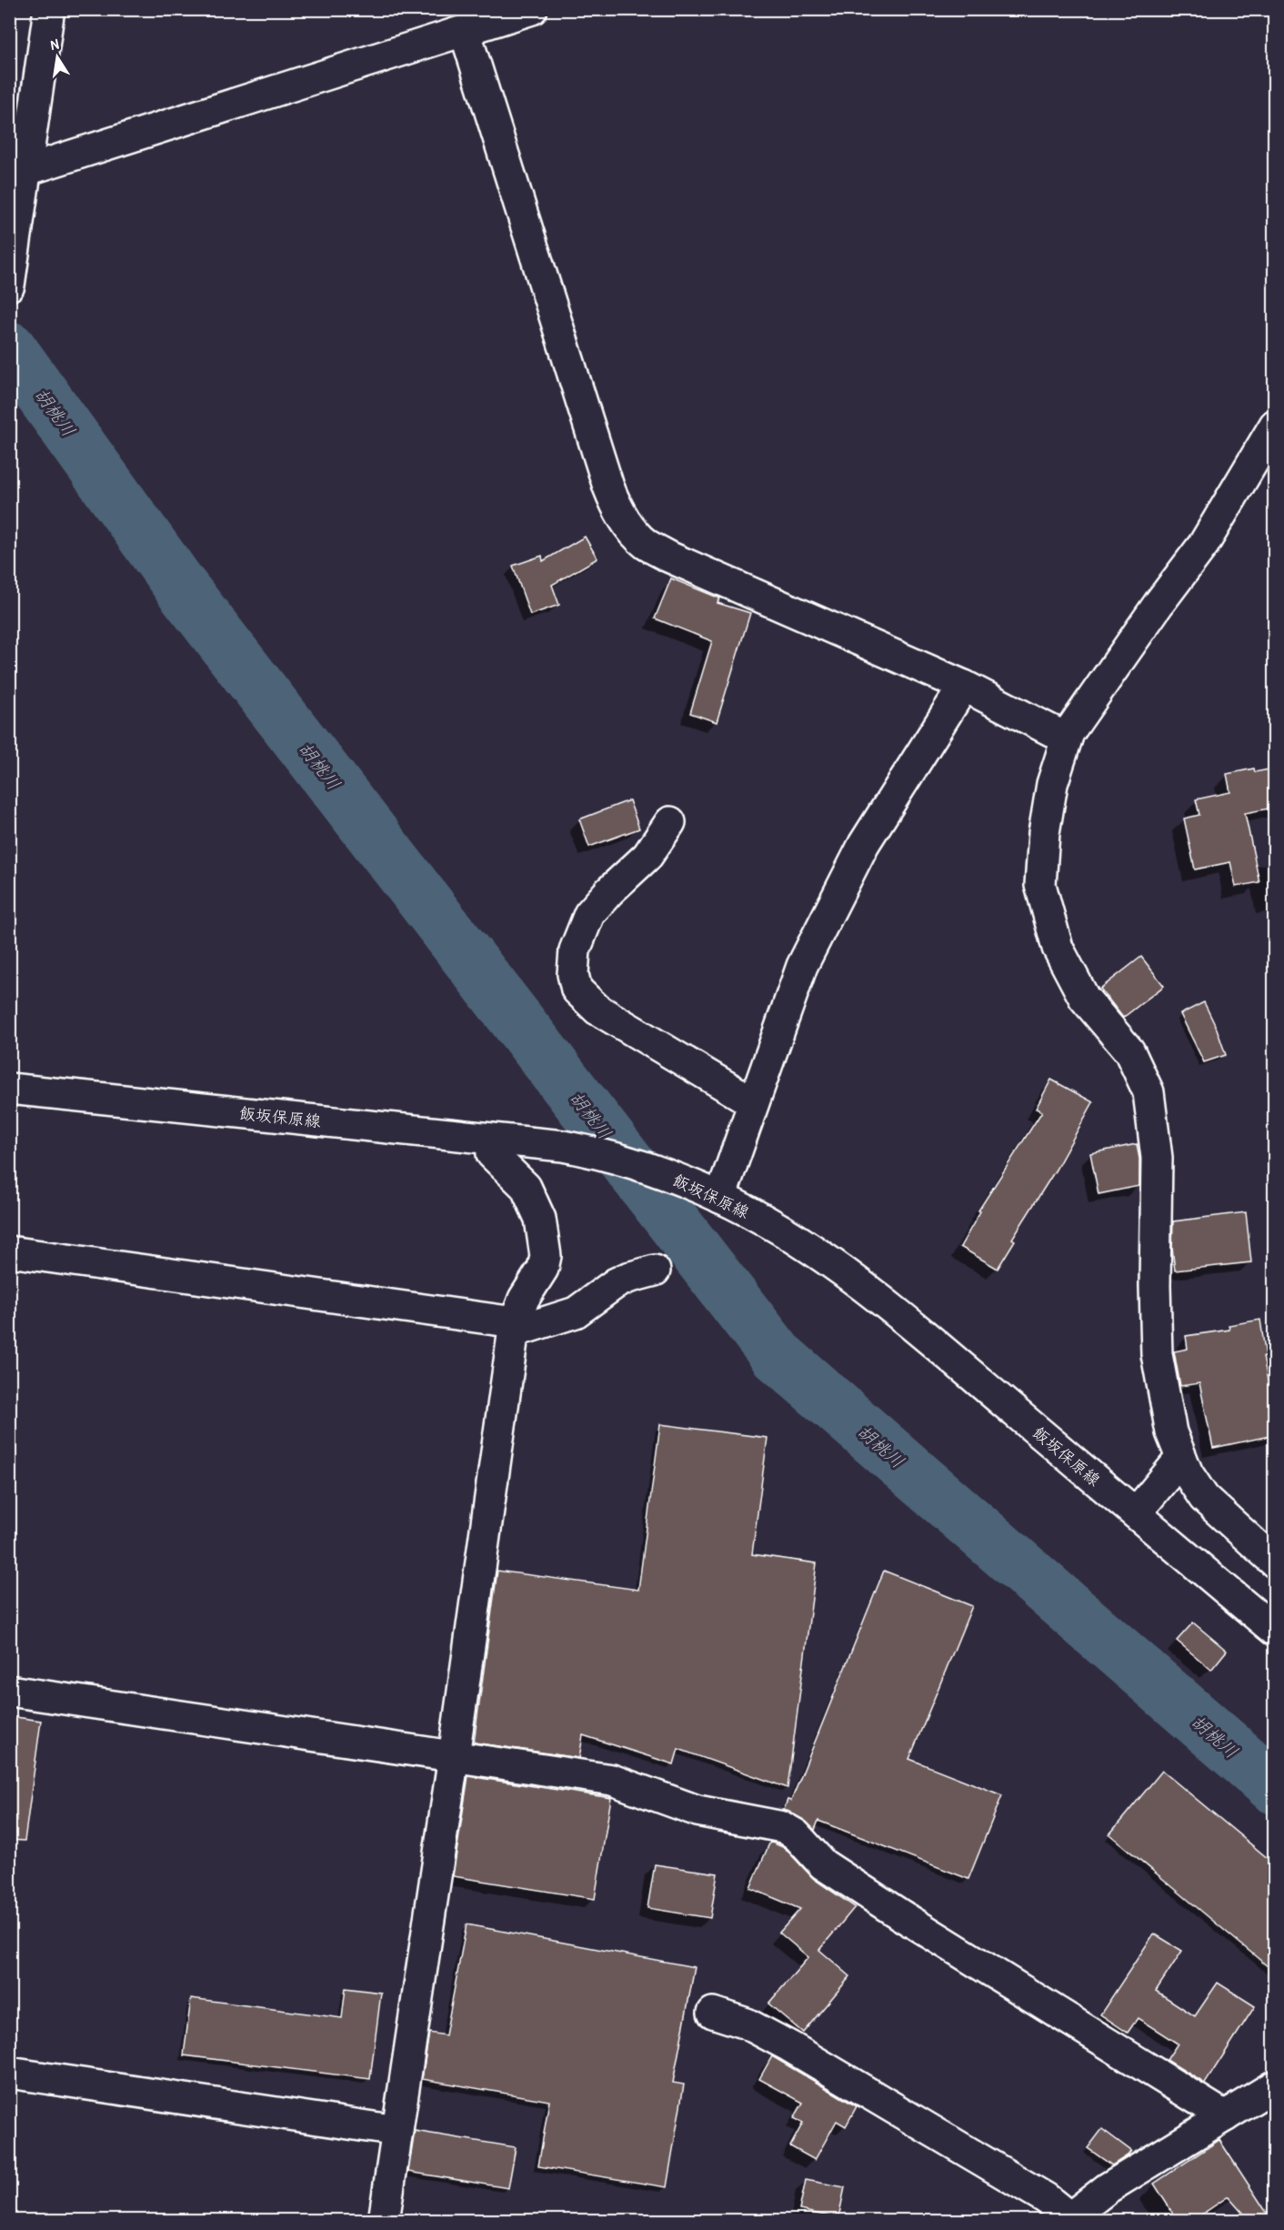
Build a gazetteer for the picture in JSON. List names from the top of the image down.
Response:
{
  "streets": {
    "street": ["飯坂保原線"]
  },
  "water": ["胡桃川"],
  "north": "top"
}
